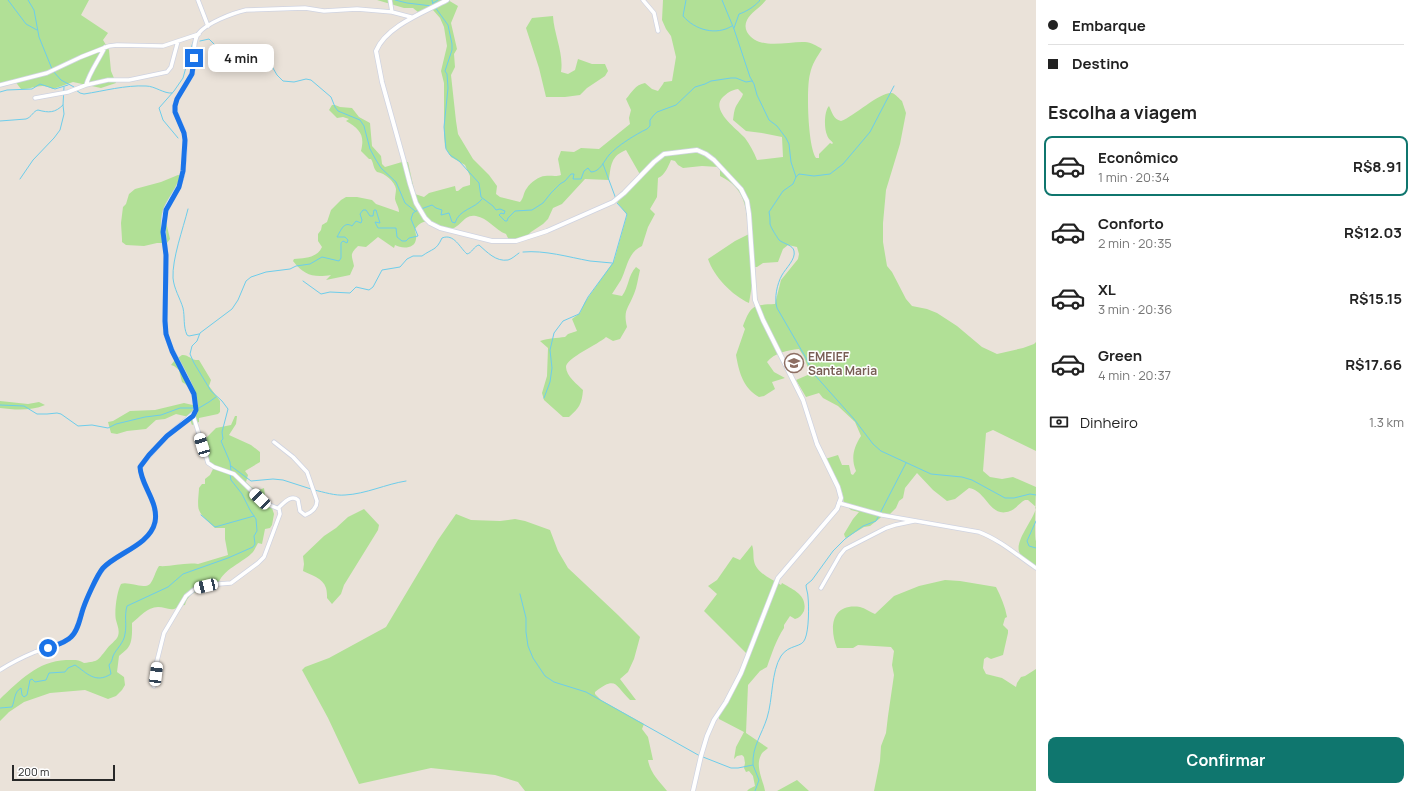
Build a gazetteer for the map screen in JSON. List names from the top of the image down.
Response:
{
  "places": {
    "school or university": ["EMEIEF Santa Maria"]
  },
  "scale_bar": "200 m",
  "page": {
    "banner": ["Embarque", "Destino"],
    "bubble": "4 min",
    "heading": "Escolha a viagem",
    "list": [
      {
        "name": "Econômico",
        "note": "1 min · 20:34",
        "value": "R$8.91"
      },
      {
        "name": "Conforto",
        "note": "2 min · 20:35",
        "value": "R$12.03"
      },
      {
        "name": "XL",
        "note": "3 min · 20:36",
        "value": "R$15.15"
      },
      {
        "name": "Green",
        "note": "4 min · 20:37",
        "value": "R$17.66"
      }
    ],
    "pay": ["Dinheiro", "1.3 km"],
    "buttons": "Confirmar",
    "scale": "200 m"
  }
}
